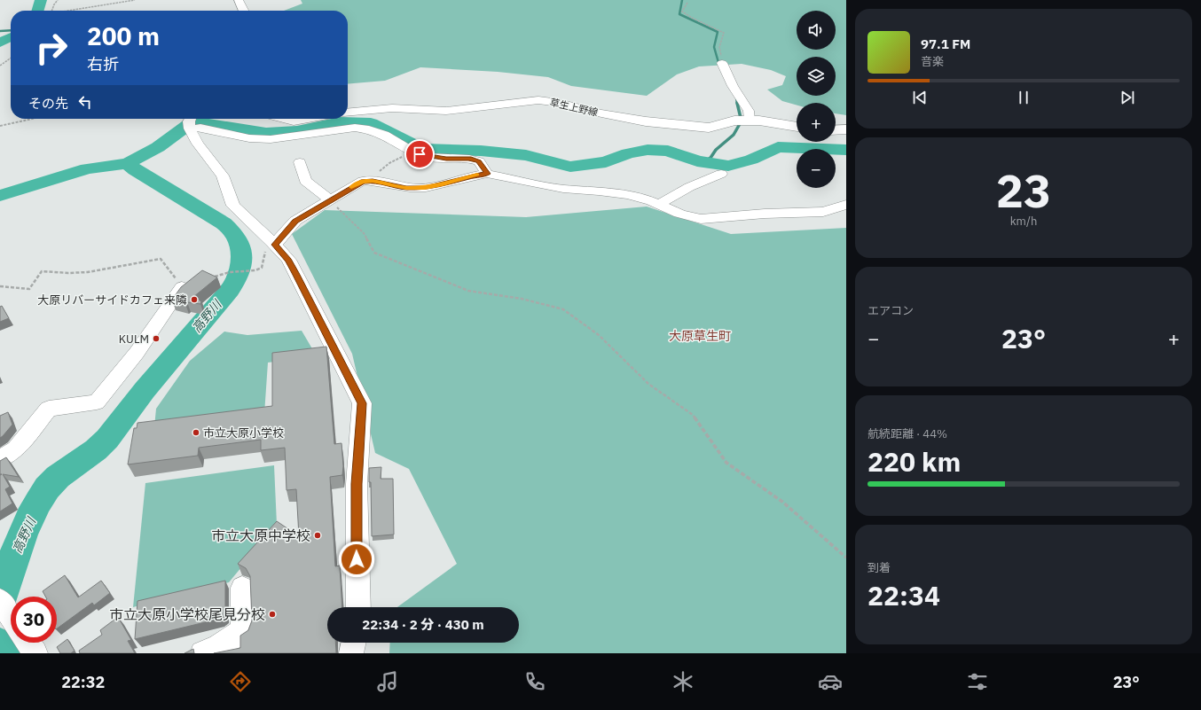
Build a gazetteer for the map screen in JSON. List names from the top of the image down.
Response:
{
  "streets": {
    "main road": ["草生上野線"]
  },
  "districts": ["大原草生町"],
  "water": ["高野川"],
  "places": [
    "大原リバーサイドカフェ来隣",
    "KULM",
    "市立大原小学校",
    "市立大原中学校",
    "市立大原小学校尾見分校"
  ],
  "page": {
    "map_buttons": ["+", "−"],
    "turn": ["200 m", "右折"],
    "song": ["97.1 FM", "音楽"],
    "then": "その先",
    "tile": [
      ["23", "km/h"],
      "エアコン",
      ["航続距離 · 44%", "220 km"],
      ["到着", "22:34"]
    ],
    "heat": ["−", "23°", "+"],
    "limit": "30",
    "trip": "22:34 · 2 分 · 430 m",
    "tabs": ["22:32", "23°"]
  }
}
